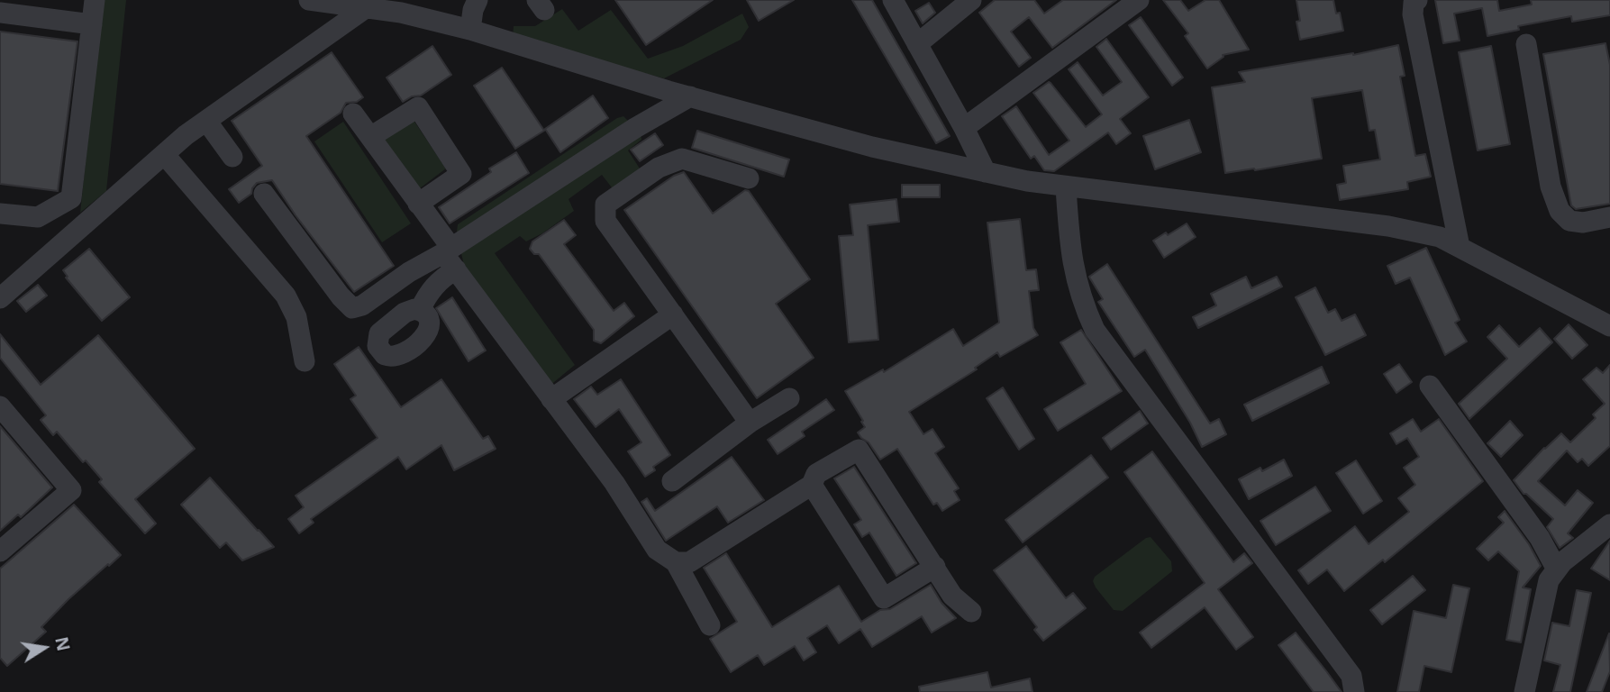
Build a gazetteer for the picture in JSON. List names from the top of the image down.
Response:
{
  "north": "right"
}
